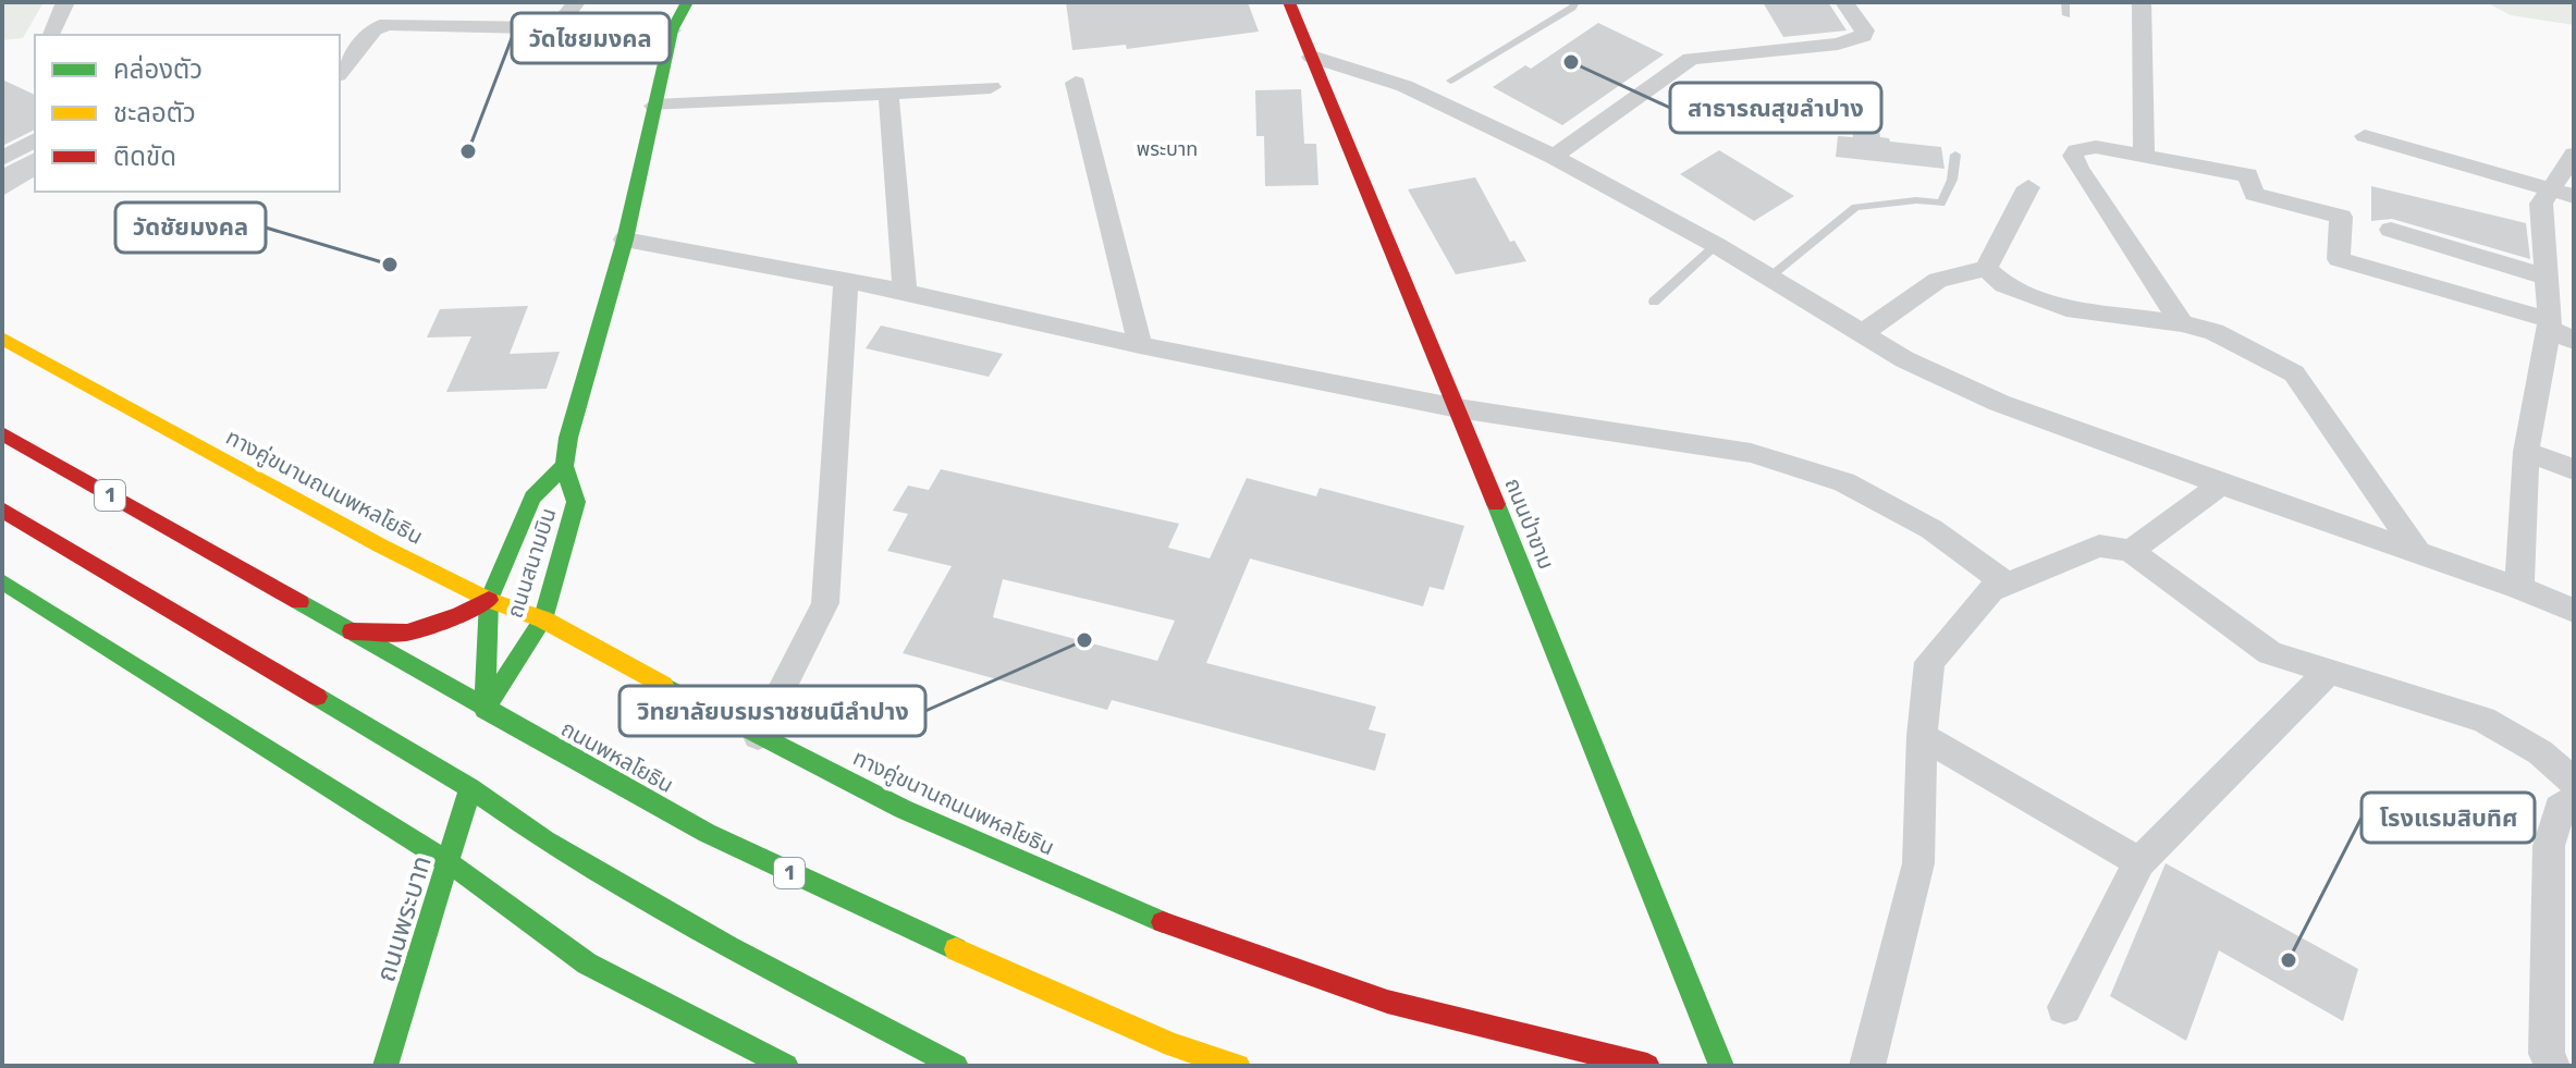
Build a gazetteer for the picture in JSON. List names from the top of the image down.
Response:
{
  "streets": {
    "main road": [
      "ทางคู่ขนานถนนพหลโยธิน",
      "1",
      "ถนนป่าขาม",
      "ถนนสนามบิน",
      "ถนนพหลโยธิน",
      "ถนนพระบาท"
    ]
  },
  "crossings": [
    ["ทางคู่ขนานถนนพหลโยธิน", "ถนนสนามบิน"],
    ["ถนนสนามบิน", "ถนนพหลโยธิน"]
  ],
  "districts": ["พระบาท"],
  "places": [
    "สาธารณสุขลำปาง",
    "วัดไชยมงคล",
    "วัดชัยมงคล",
    "วิทยาลัยบรมราชชนนีลำปาง",
    "โรงแรมสิบทิศ"
  ],
  "legend": ["คล่องตัว", "ชะลอตัว", "ติดขัด"]
}
